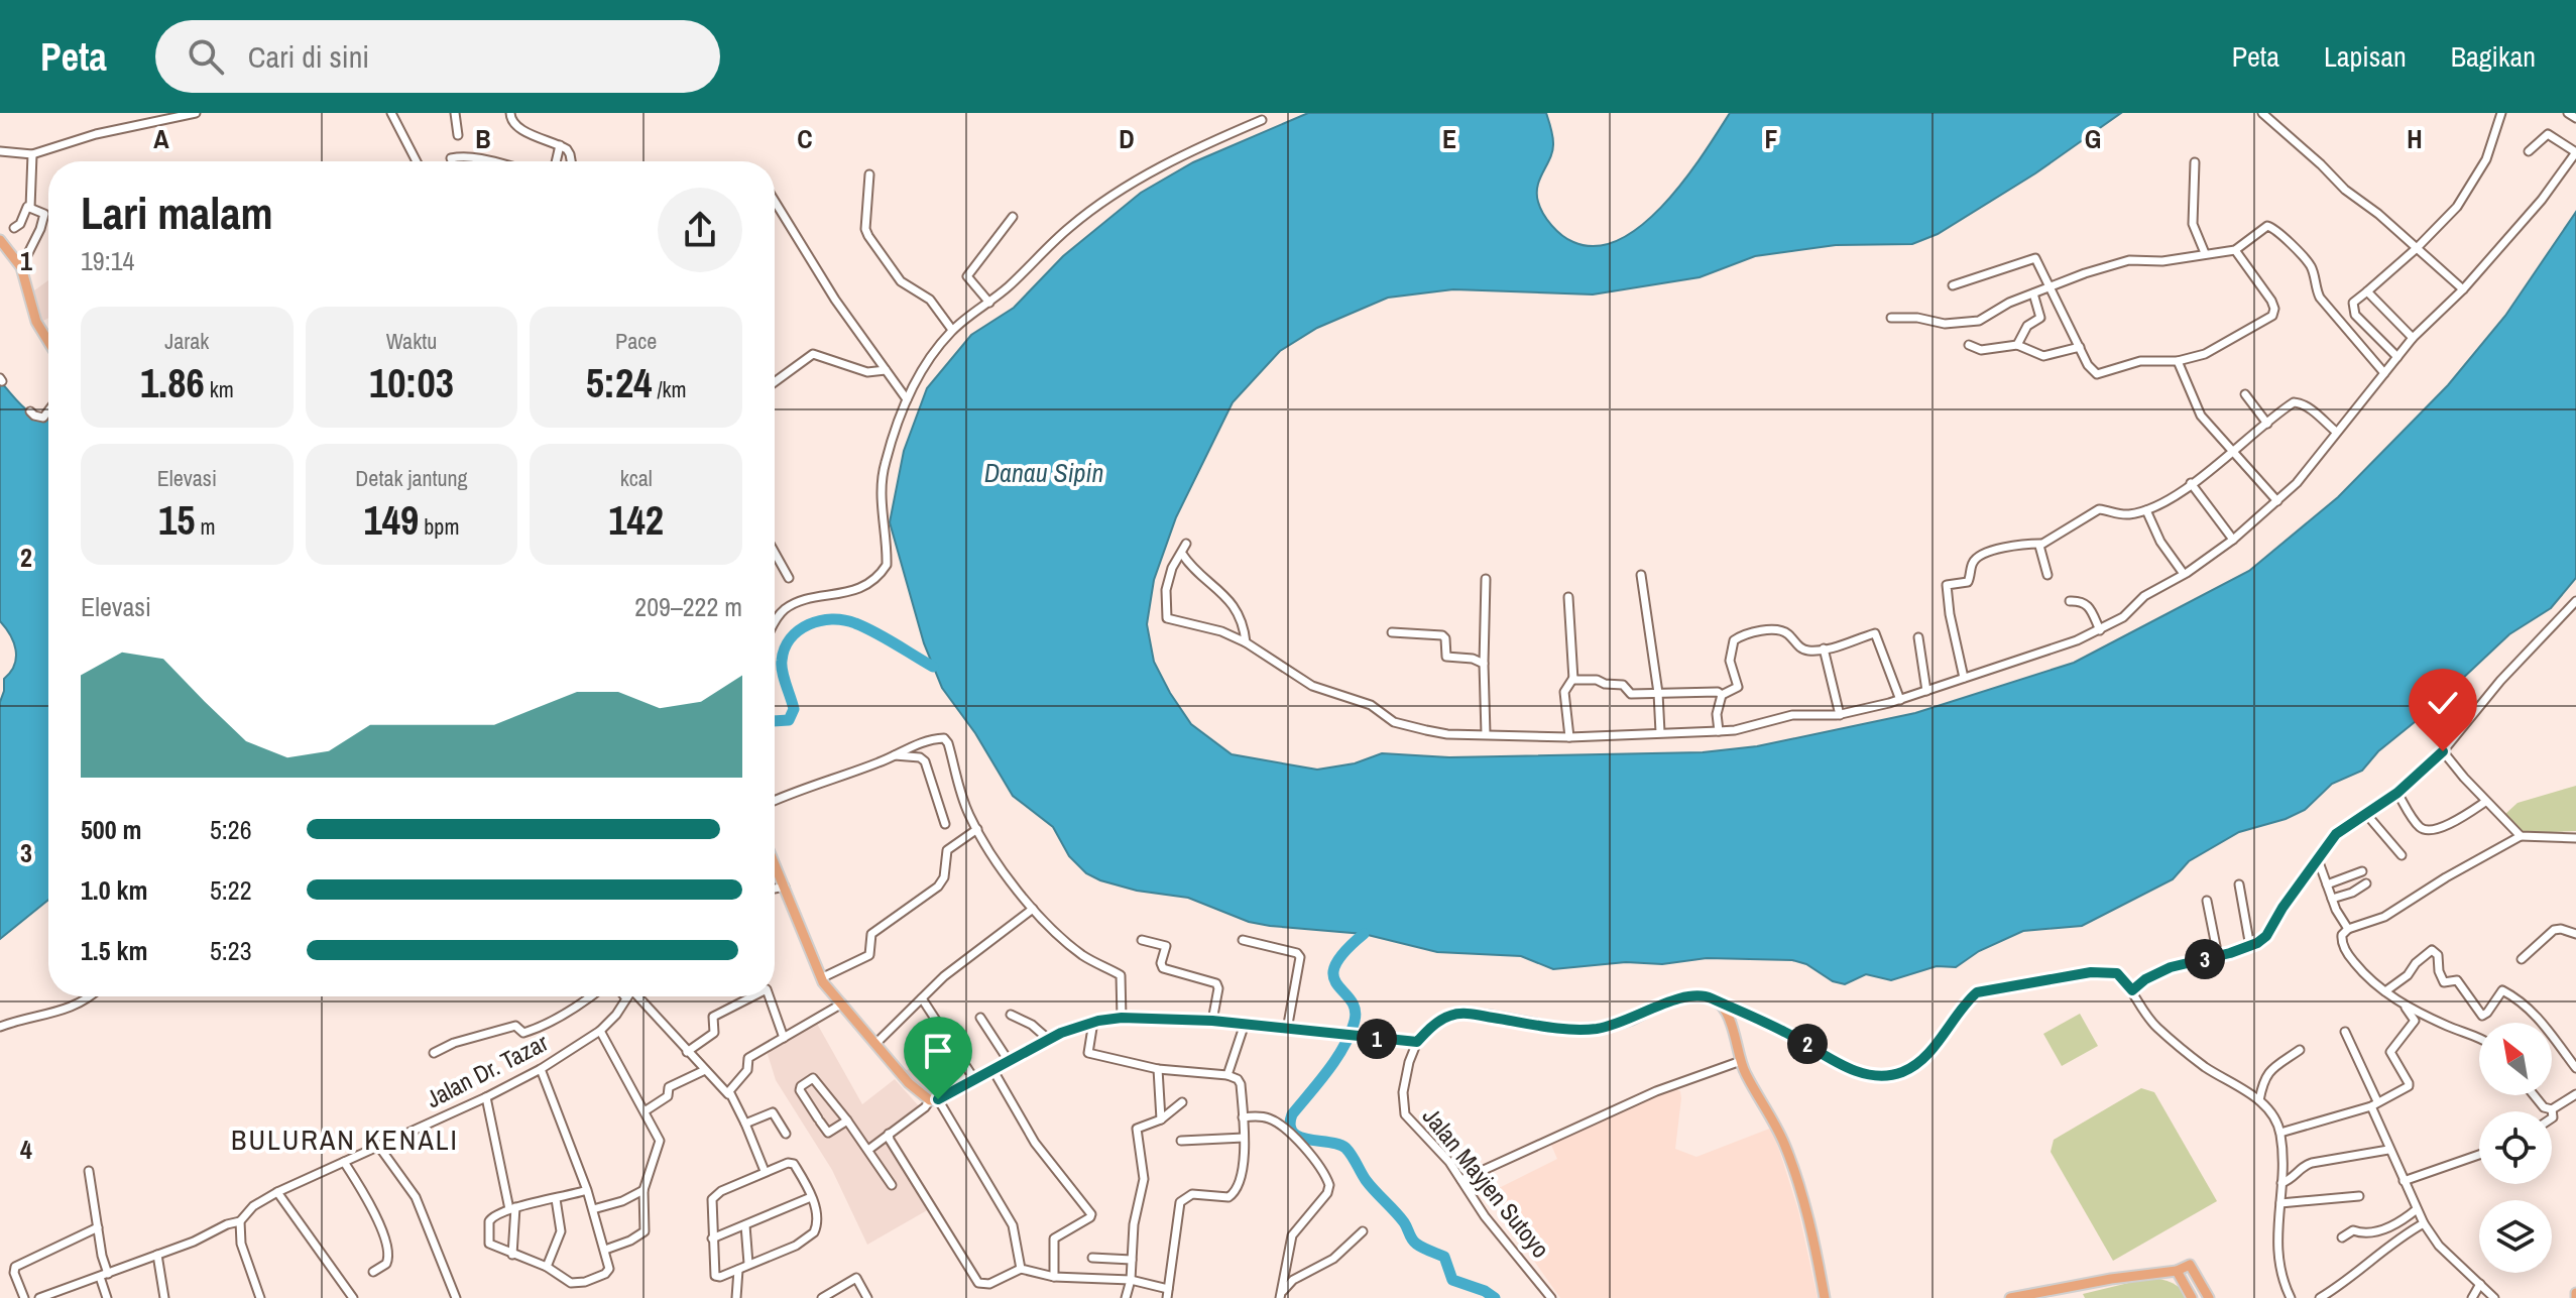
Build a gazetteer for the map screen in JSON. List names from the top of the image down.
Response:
{
  "streets": {
    "street": ["Jalan Dr. Tazar", "Jalan Mayjen Sutoyo"]
  },
  "districts": ["BULURAN KENALI"],
  "water": ["Danau Sipin"],
  "north": "top left",
  "page": {
    "header": "Peta",
    "search": "Cari di sini",
    "nav": ["Peta", "Lapisan", "Bagikan"],
    "heading": ["Lari malam", "19:14"],
    "stats": [
      ["Jarak", "1.86 km"],
      ["Waktu", "10:03"],
      ["Pace", "5:24 /km"],
      ["Elevasi", "15 m"],
      ["Detak jantung", "149 bpm"],
      ["kcal", "142"]
    ],
    "chart": ["Elevasi", "209–222 m"],
    "list": [
      {
        "name": "500 m",
        "note": "5:26"
      },
      {
        "name": "1.0 km",
        "note": "5:22"
      },
      {
        "name": "1.5 km",
        "note": "5:23"
      }
    ],
    "pins": ["3", "1", "2"]
  },
  "grid": {
    "columns": [
      "A",
      "B",
      "C",
      "D",
      "E",
      "F",
      "G",
      "H"
    ],
    "rows": [
      "1",
      "2",
      "3",
      "4"
    ]
  }
}
